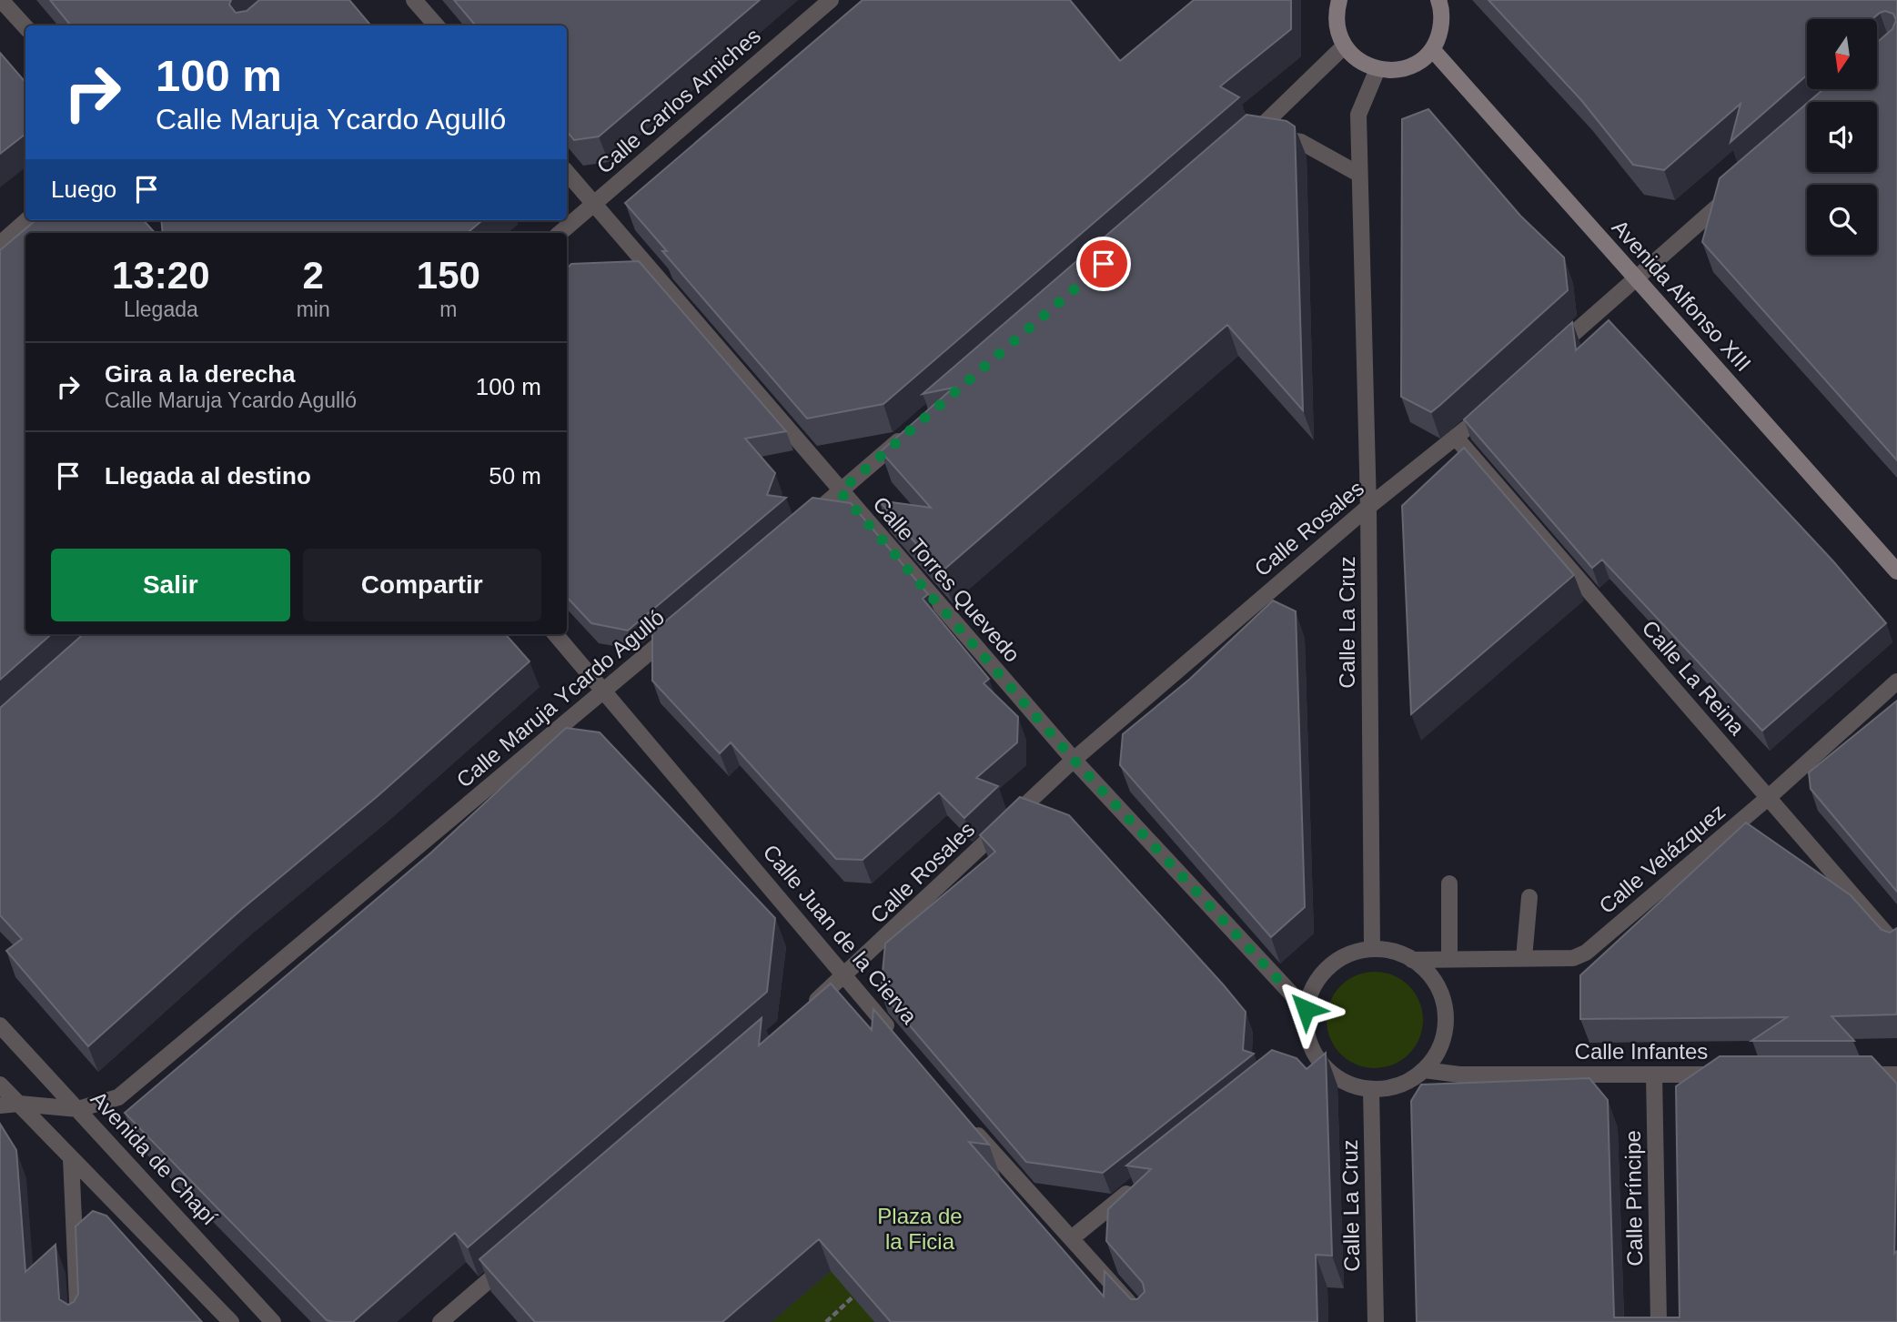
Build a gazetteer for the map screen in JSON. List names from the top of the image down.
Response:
{
  "streets": {
    "street": [
      "Calle Carlos Arniches",
      "Avenida Alfonso XIII",
      "Calle Rosales",
      "Calle Torres Quevedo",
      "Calle La Cruz",
      "Calle La Reina",
      "Calle Maruja Ycardo Agulló",
      "Calle Velázquez",
      "Calle Juan de la Cierva",
      "Calle Infantes",
      "Avenida de Chapí",
      "Calle Príncipe"
    ]
  },
  "crossings": [
    ["Calle Carlos Arniches", "Calle Torres Quevedo"],
    ["Calle Rosales", "Calle Torres Quevedo"],
    ["Calle Rosales", "Calle La Cruz"],
    ["Calle Rosales", "Calle La Reina"],
    ["Calle Rosales", "Calle Juan de la Cierva"],
    ["Calle Torres Quevedo", "Calle La Cruz"],
    ["Calle Torres Quevedo", "Calle Velázquez"],
    ["Calle Torres Quevedo", "Calle Infantes"],
    ["Calle La Cruz", "Calle Velázquez"],
    ["Calle La Cruz", "Calle Infantes"],
    ["Calle La Reina", "Calle Velázquez"],
    ["Calle Maruja Ycardo Agulló", "Calle Juan de la Cierva"],
    ["Calle Maruja Ycardo Agulló", "Avenida de Chapí"],
    ["Calle Velázquez", "Calle Infantes"],
    ["Calle Infantes", "Calle Príncipe"]
  ],
  "parks": ["Plaza de la Ficia"],
  "north": "bottom",
  "page": {
    "turn": ["100 m", "Calle Maruja Ycardo Agulló"],
    "then": "Luego",
    "eta": [
      "13:20",
      "Llegada",
      "2",
      "min",
      "150",
      "m"
    ],
    "list": [
      {
        "name": "Gira a la derecha",
        "note": "Calle Maruja Ycardo Agulló",
        "value": "100 m"
      },
      {
        "name": "Llegada al destino",
        "value": "50 m"
      }
    ],
    "buttons": ["Salir", "Compartir"]
  }
}
